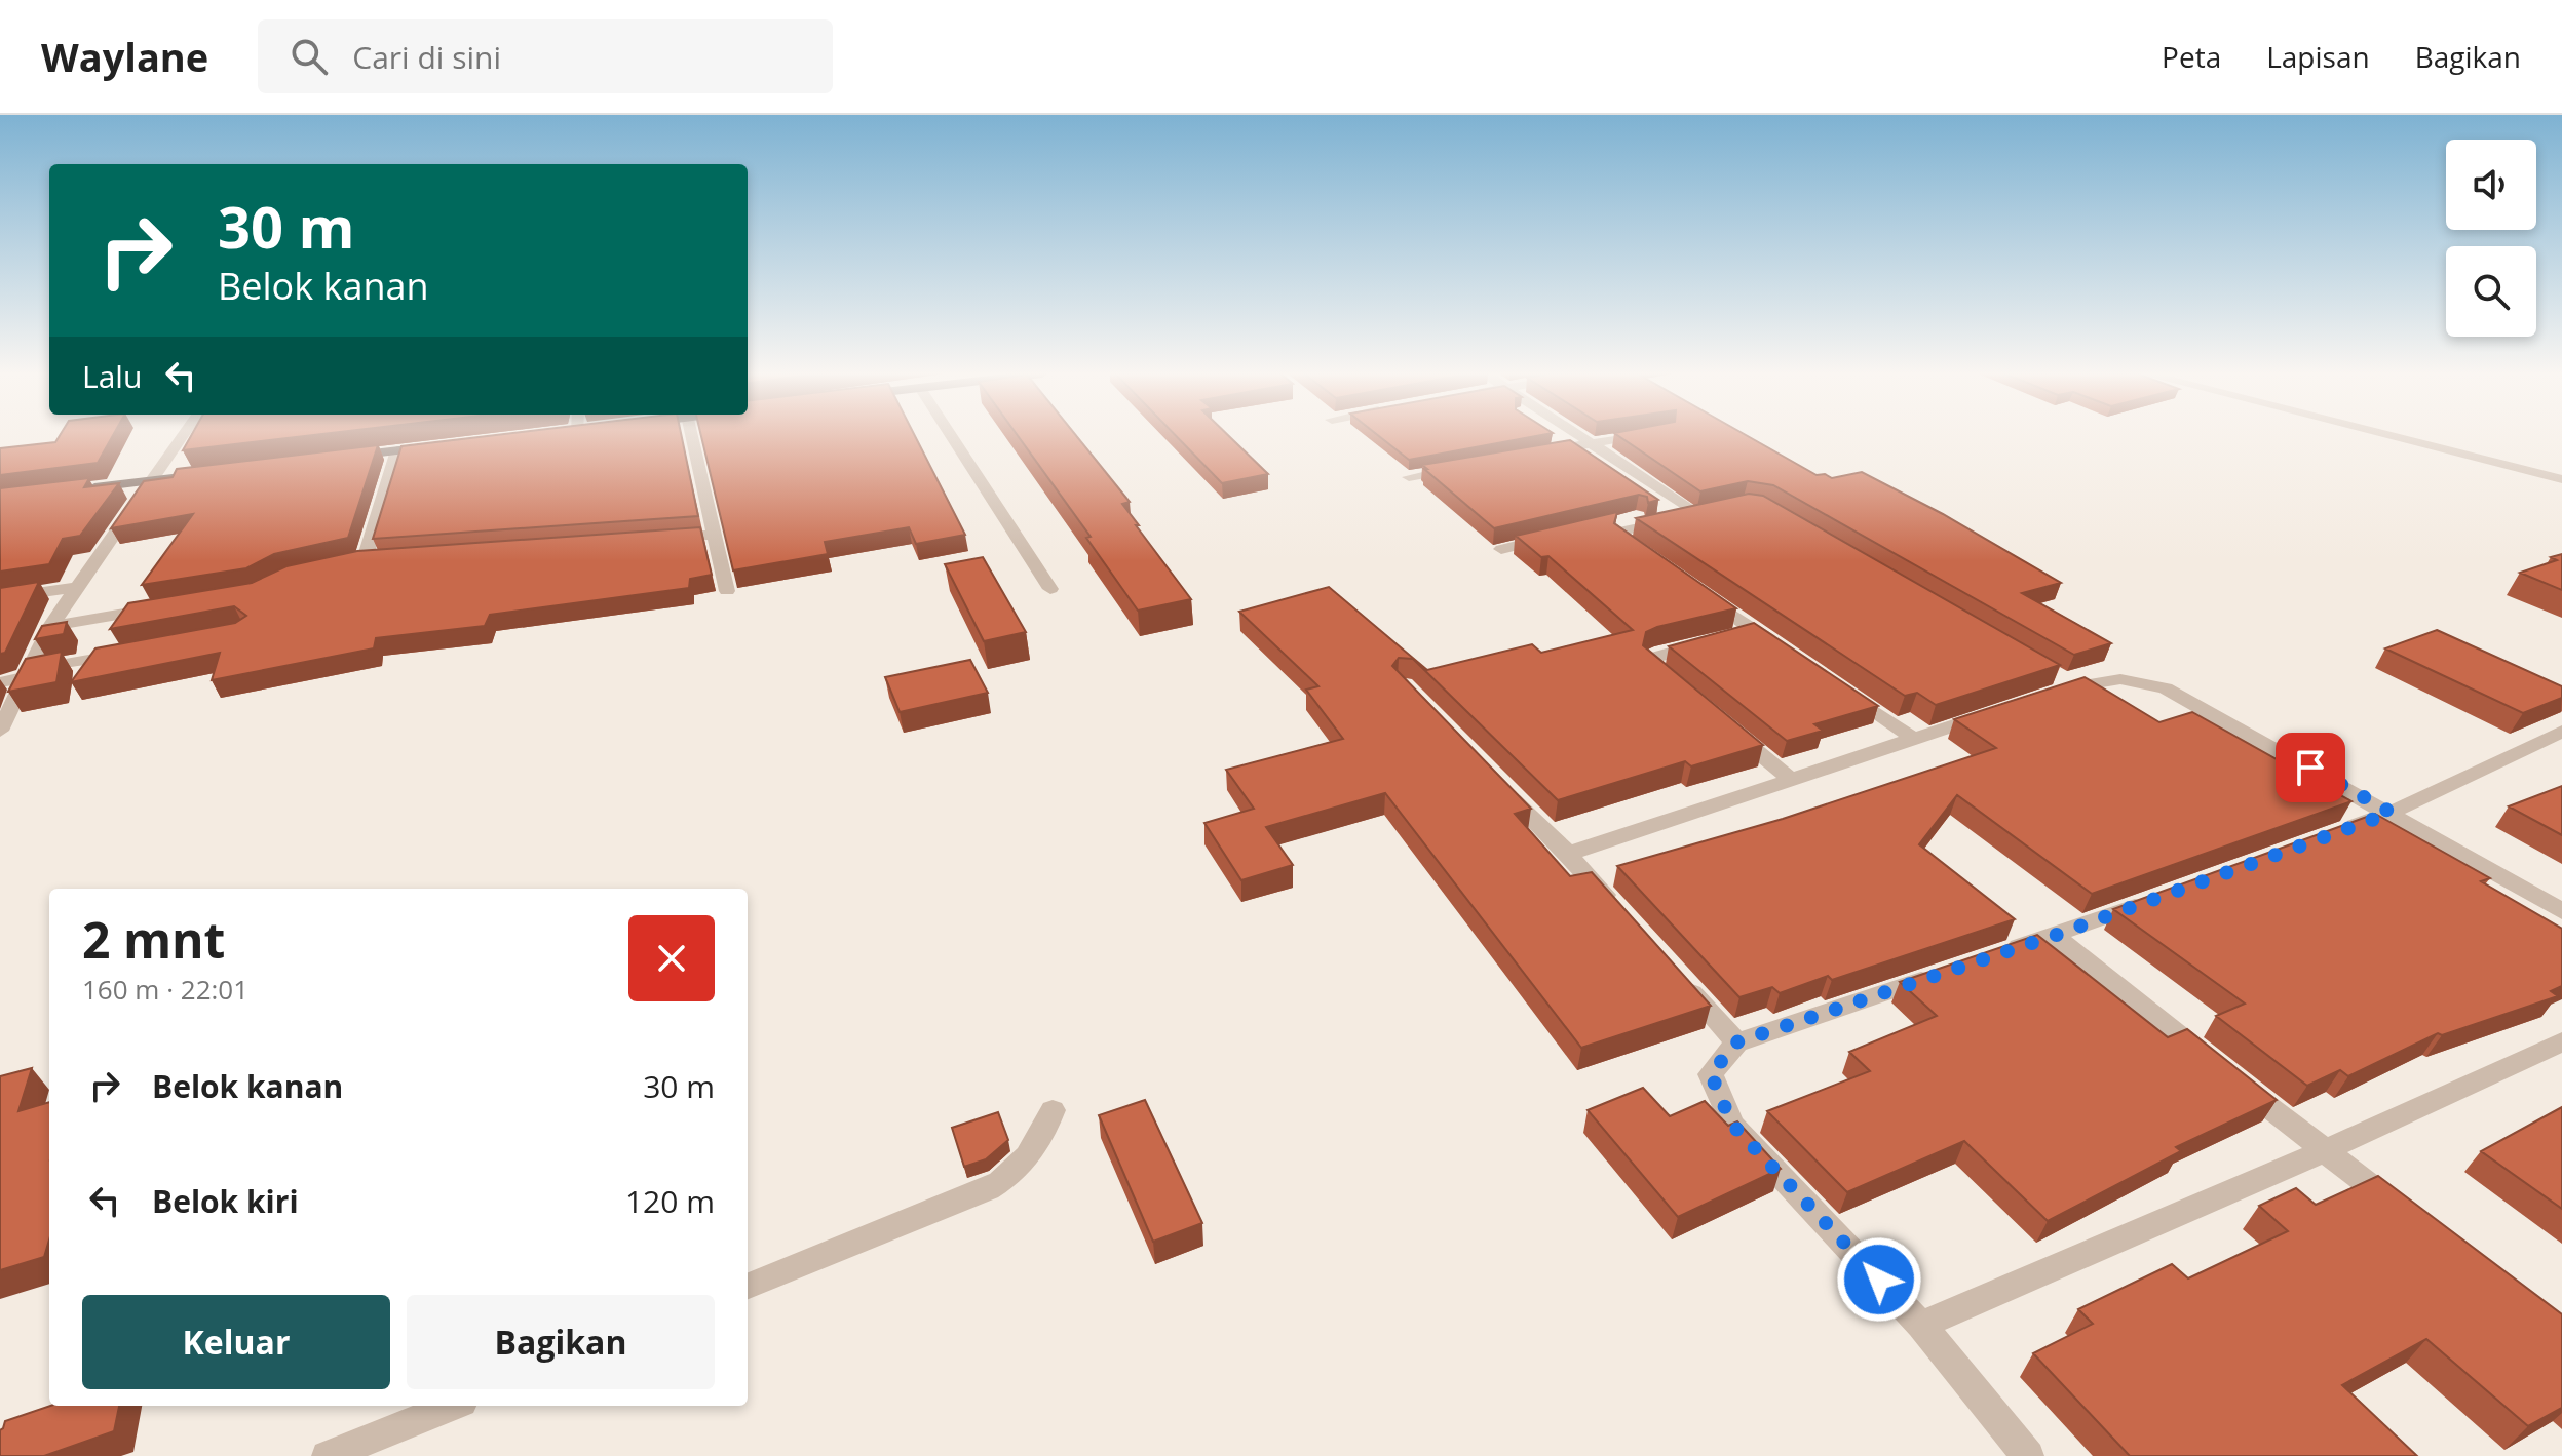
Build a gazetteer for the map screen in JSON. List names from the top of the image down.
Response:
{
  "page": {
    "header": "Waylane",
    "search": "Cari di sini",
    "nav": ["Peta", "Lapisan", "Bagikan"],
    "turn": ["30 m", "Belok kanan"],
    "then": "Lalu",
    "heading": ["2 mnt", "160 m · 22:01"],
    "list": [
      {
        "name": "Belok kanan",
        "value": "30 m"
      },
      {
        "name": "Belok kiri",
        "value": "120 m"
      }
    ],
    "buttons": ["Keluar", "Bagikan"]
  }
}
